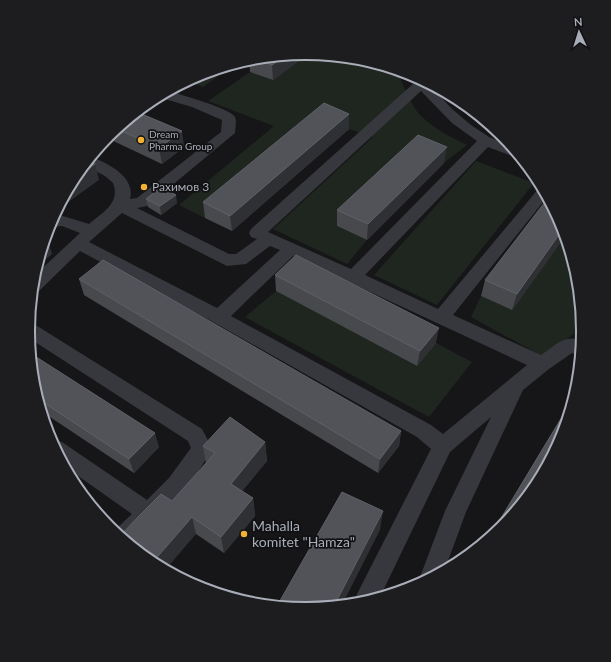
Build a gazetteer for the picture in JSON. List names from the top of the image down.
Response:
{
  "places": ["Dream Pharma Group", "Рахимов 3", "Mahalla komitet \"Hamza\""],
  "north": "top"
}
